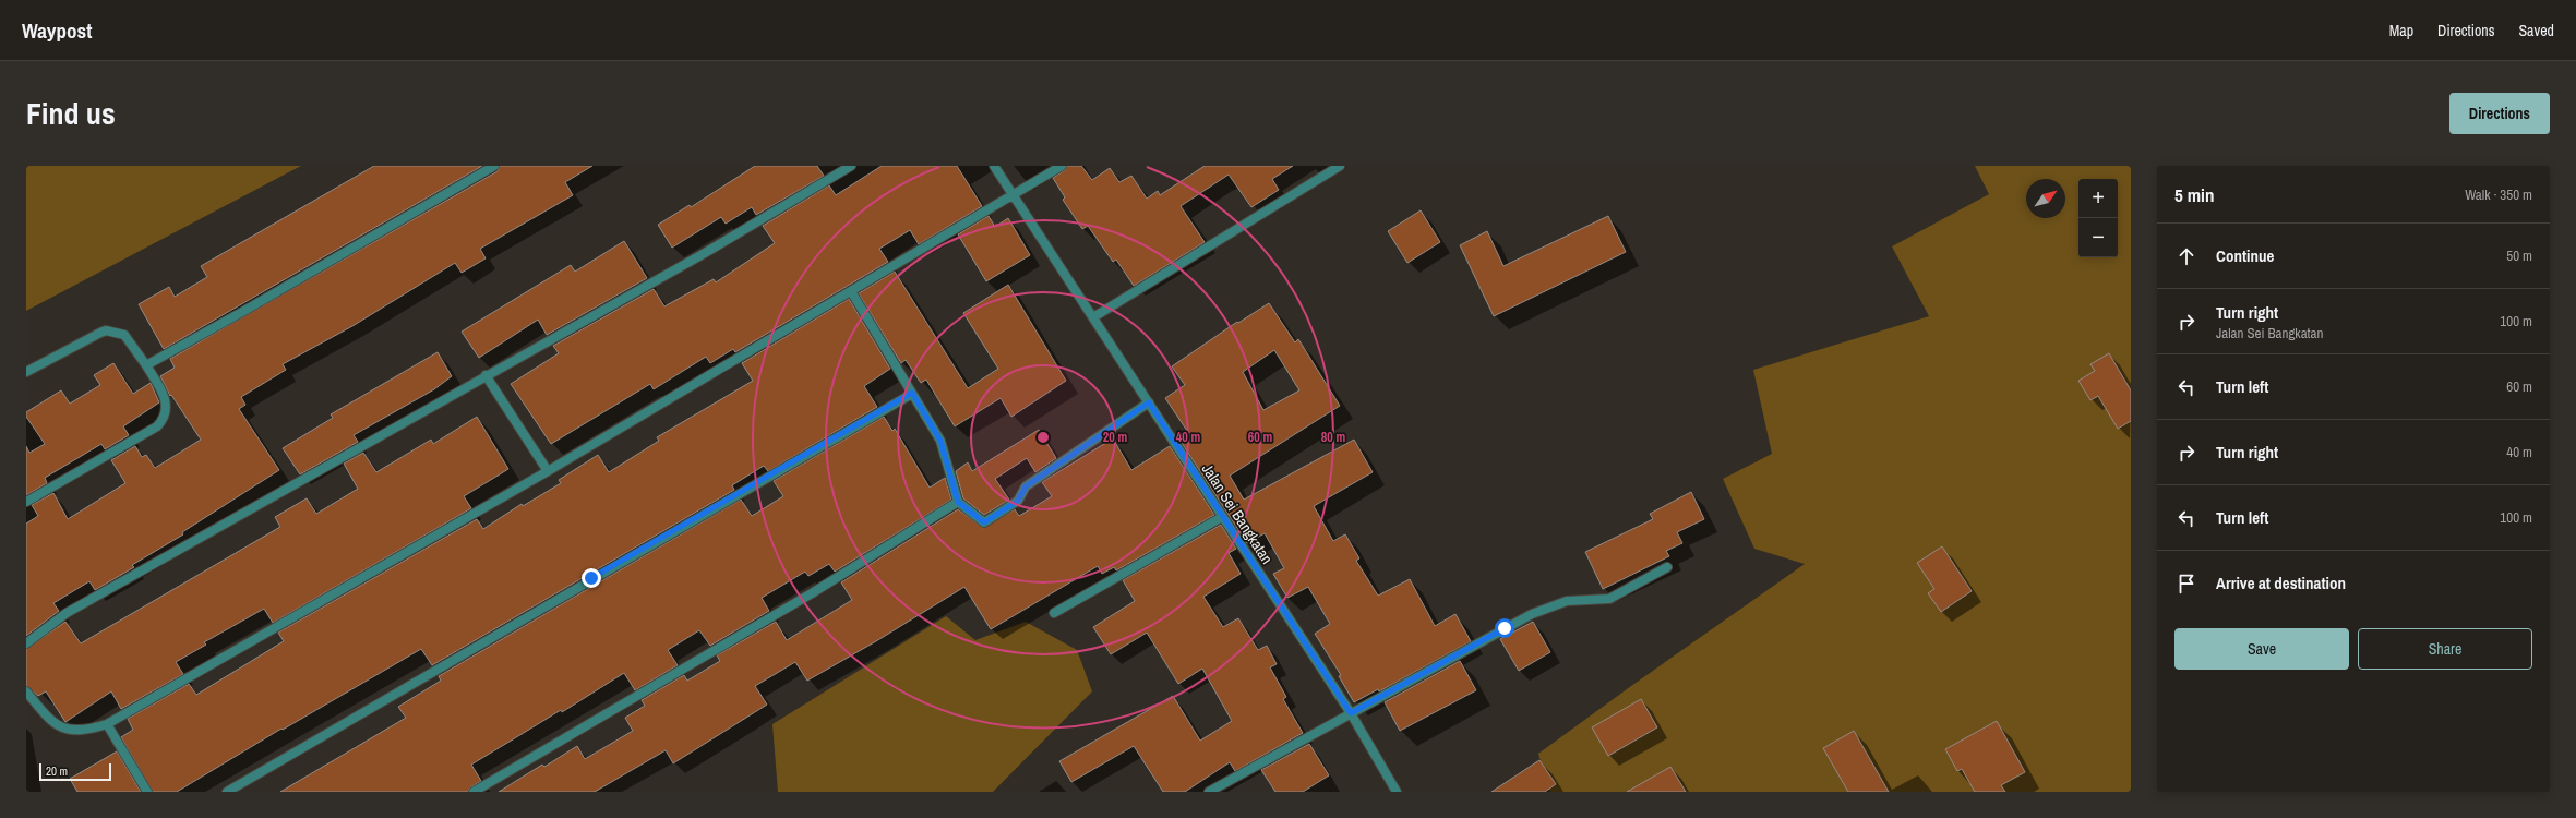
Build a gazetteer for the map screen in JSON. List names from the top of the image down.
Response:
{
  "streets": {
    "street": ["Jalan Sei Bangkatan"]
  },
  "scale_bar": "20 m",
  "north": "top right",
  "page": {
    "header": "Waypost",
    "nav": ["Map", "Directions", "Saved"],
    "title": "Find us",
    "buttons": [
      "Directions",
      ["Save", "Share"]
    ],
    "heading": ["5 min", "Walk · 350 m"],
    "map_buttons": ["+", "−"],
    "list": [
      ["Continue", "50 m"],
      ["Turn right", "Jalan Sei Bangkatan", "100 m"],
      ["Turn left", "60 m"],
      ["Turn right", "40 m"],
      ["Turn left", "100 m"],
      "Arrive at destination"
    ],
    "scale": "20 m"
  },
  "rings": [
    "20 m",
    "40 m",
    "60 m",
    "80 m"
  ]
}
